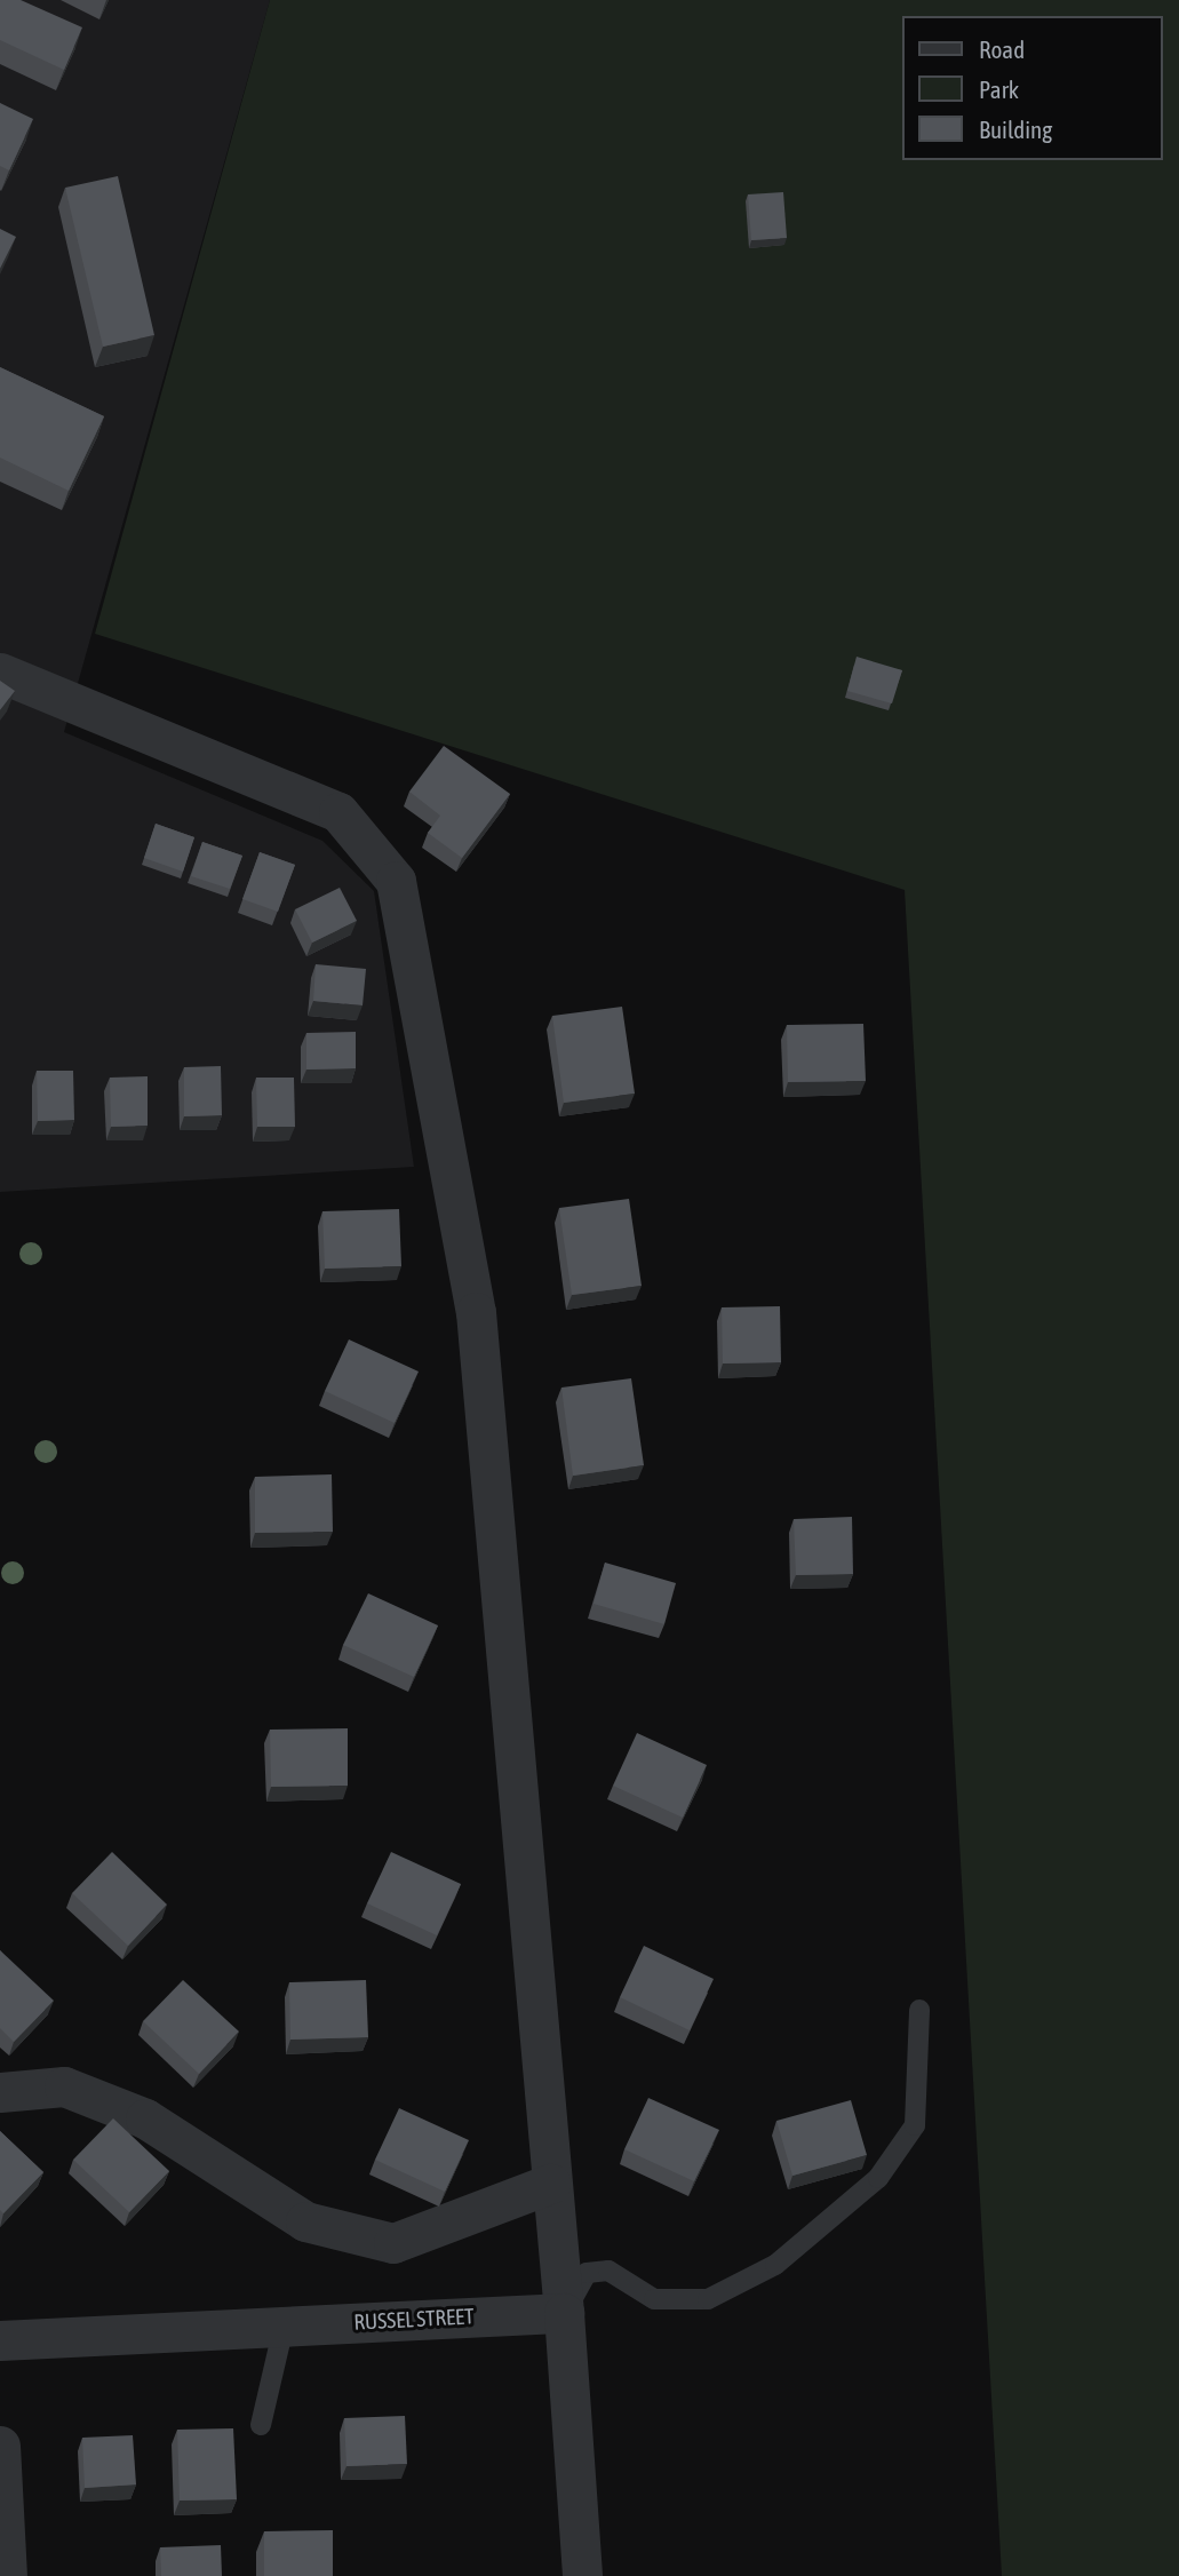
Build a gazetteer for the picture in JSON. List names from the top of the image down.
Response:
{
  "streets": {
    "street": ["RUSSEL STREET"]
  },
  "legend": ["Road", "Park", "Building"]
}
